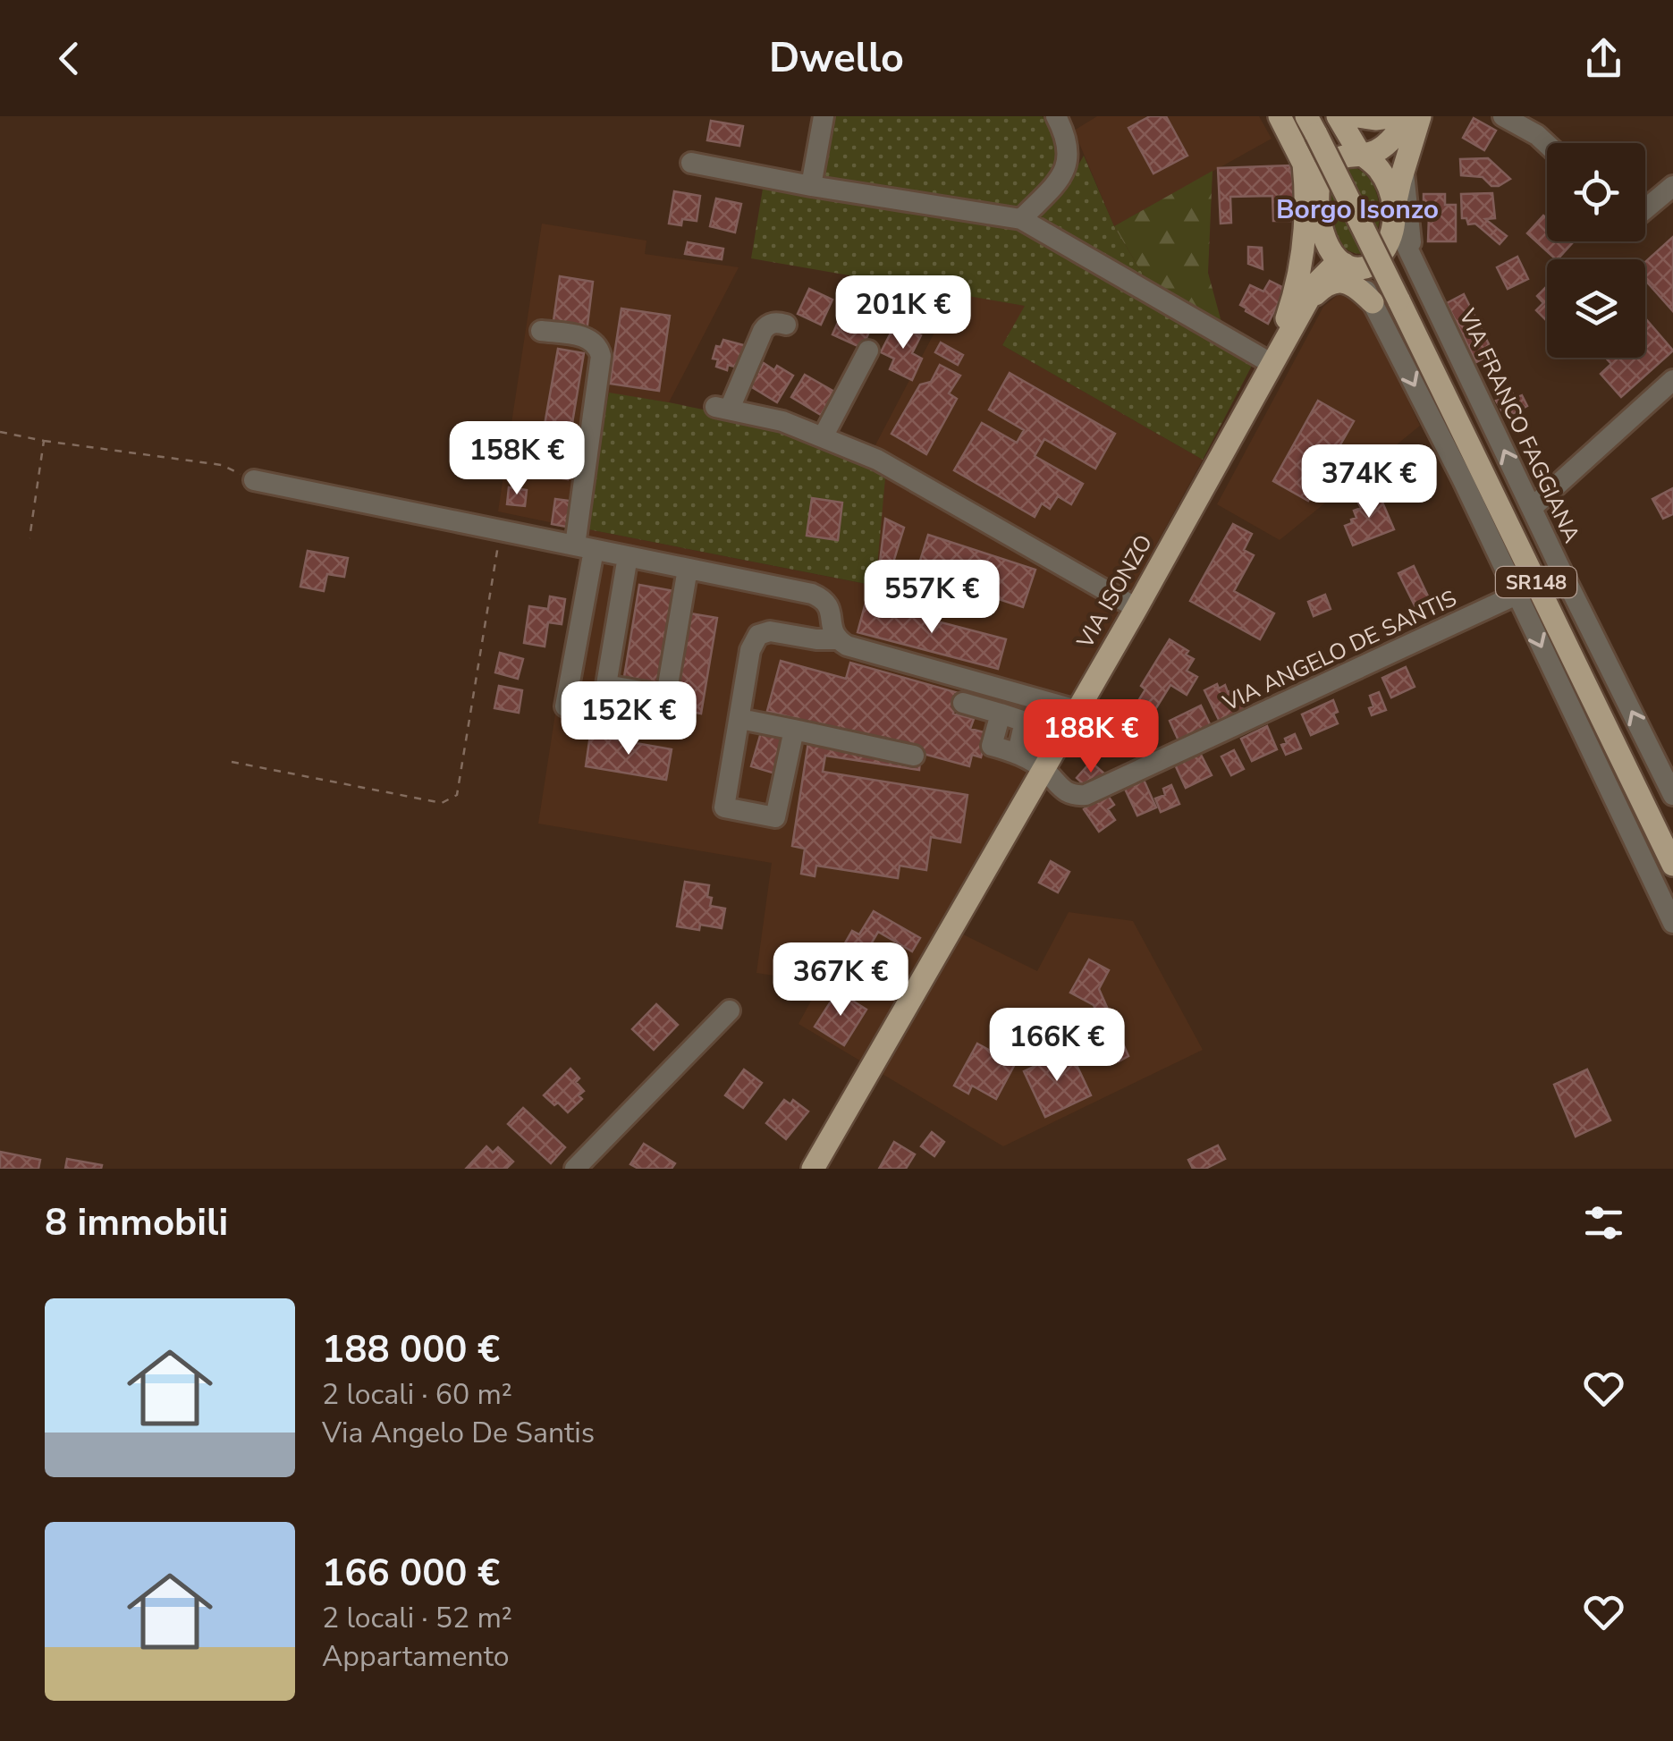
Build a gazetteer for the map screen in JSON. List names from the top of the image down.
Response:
{
  "streets": {
    "main road": ["SR148", "VIA ISONZO"],
    "street": ["VIA FRANCO FAGGIANA", "VIA ANGELO DE SANTIS"]
  },
  "crossings": [
    ["VIA ISONZO", "VIA ANGELO DE SANTIS"]
  ],
  "districts": ["Borgo Isonzo"],
  "page": {
    "header": "Dwello",
    "price": [
      "201K €",
      "158K €",
      "374K €",
      "557K €",
      "152K €",
      "188K €",
      "367K €",
      "166K €"
    ],
    "heading": "8 immobili",
    "list": [
      {
        "name": "188 000 €",
        "note": "2 locali · 60 m² · Via Angelo De Santis"
      },
      {
        "name": "166 000 €",
        "note": "2 locali · 52 m² · Appartamento"
      }
    ]
  }
}
